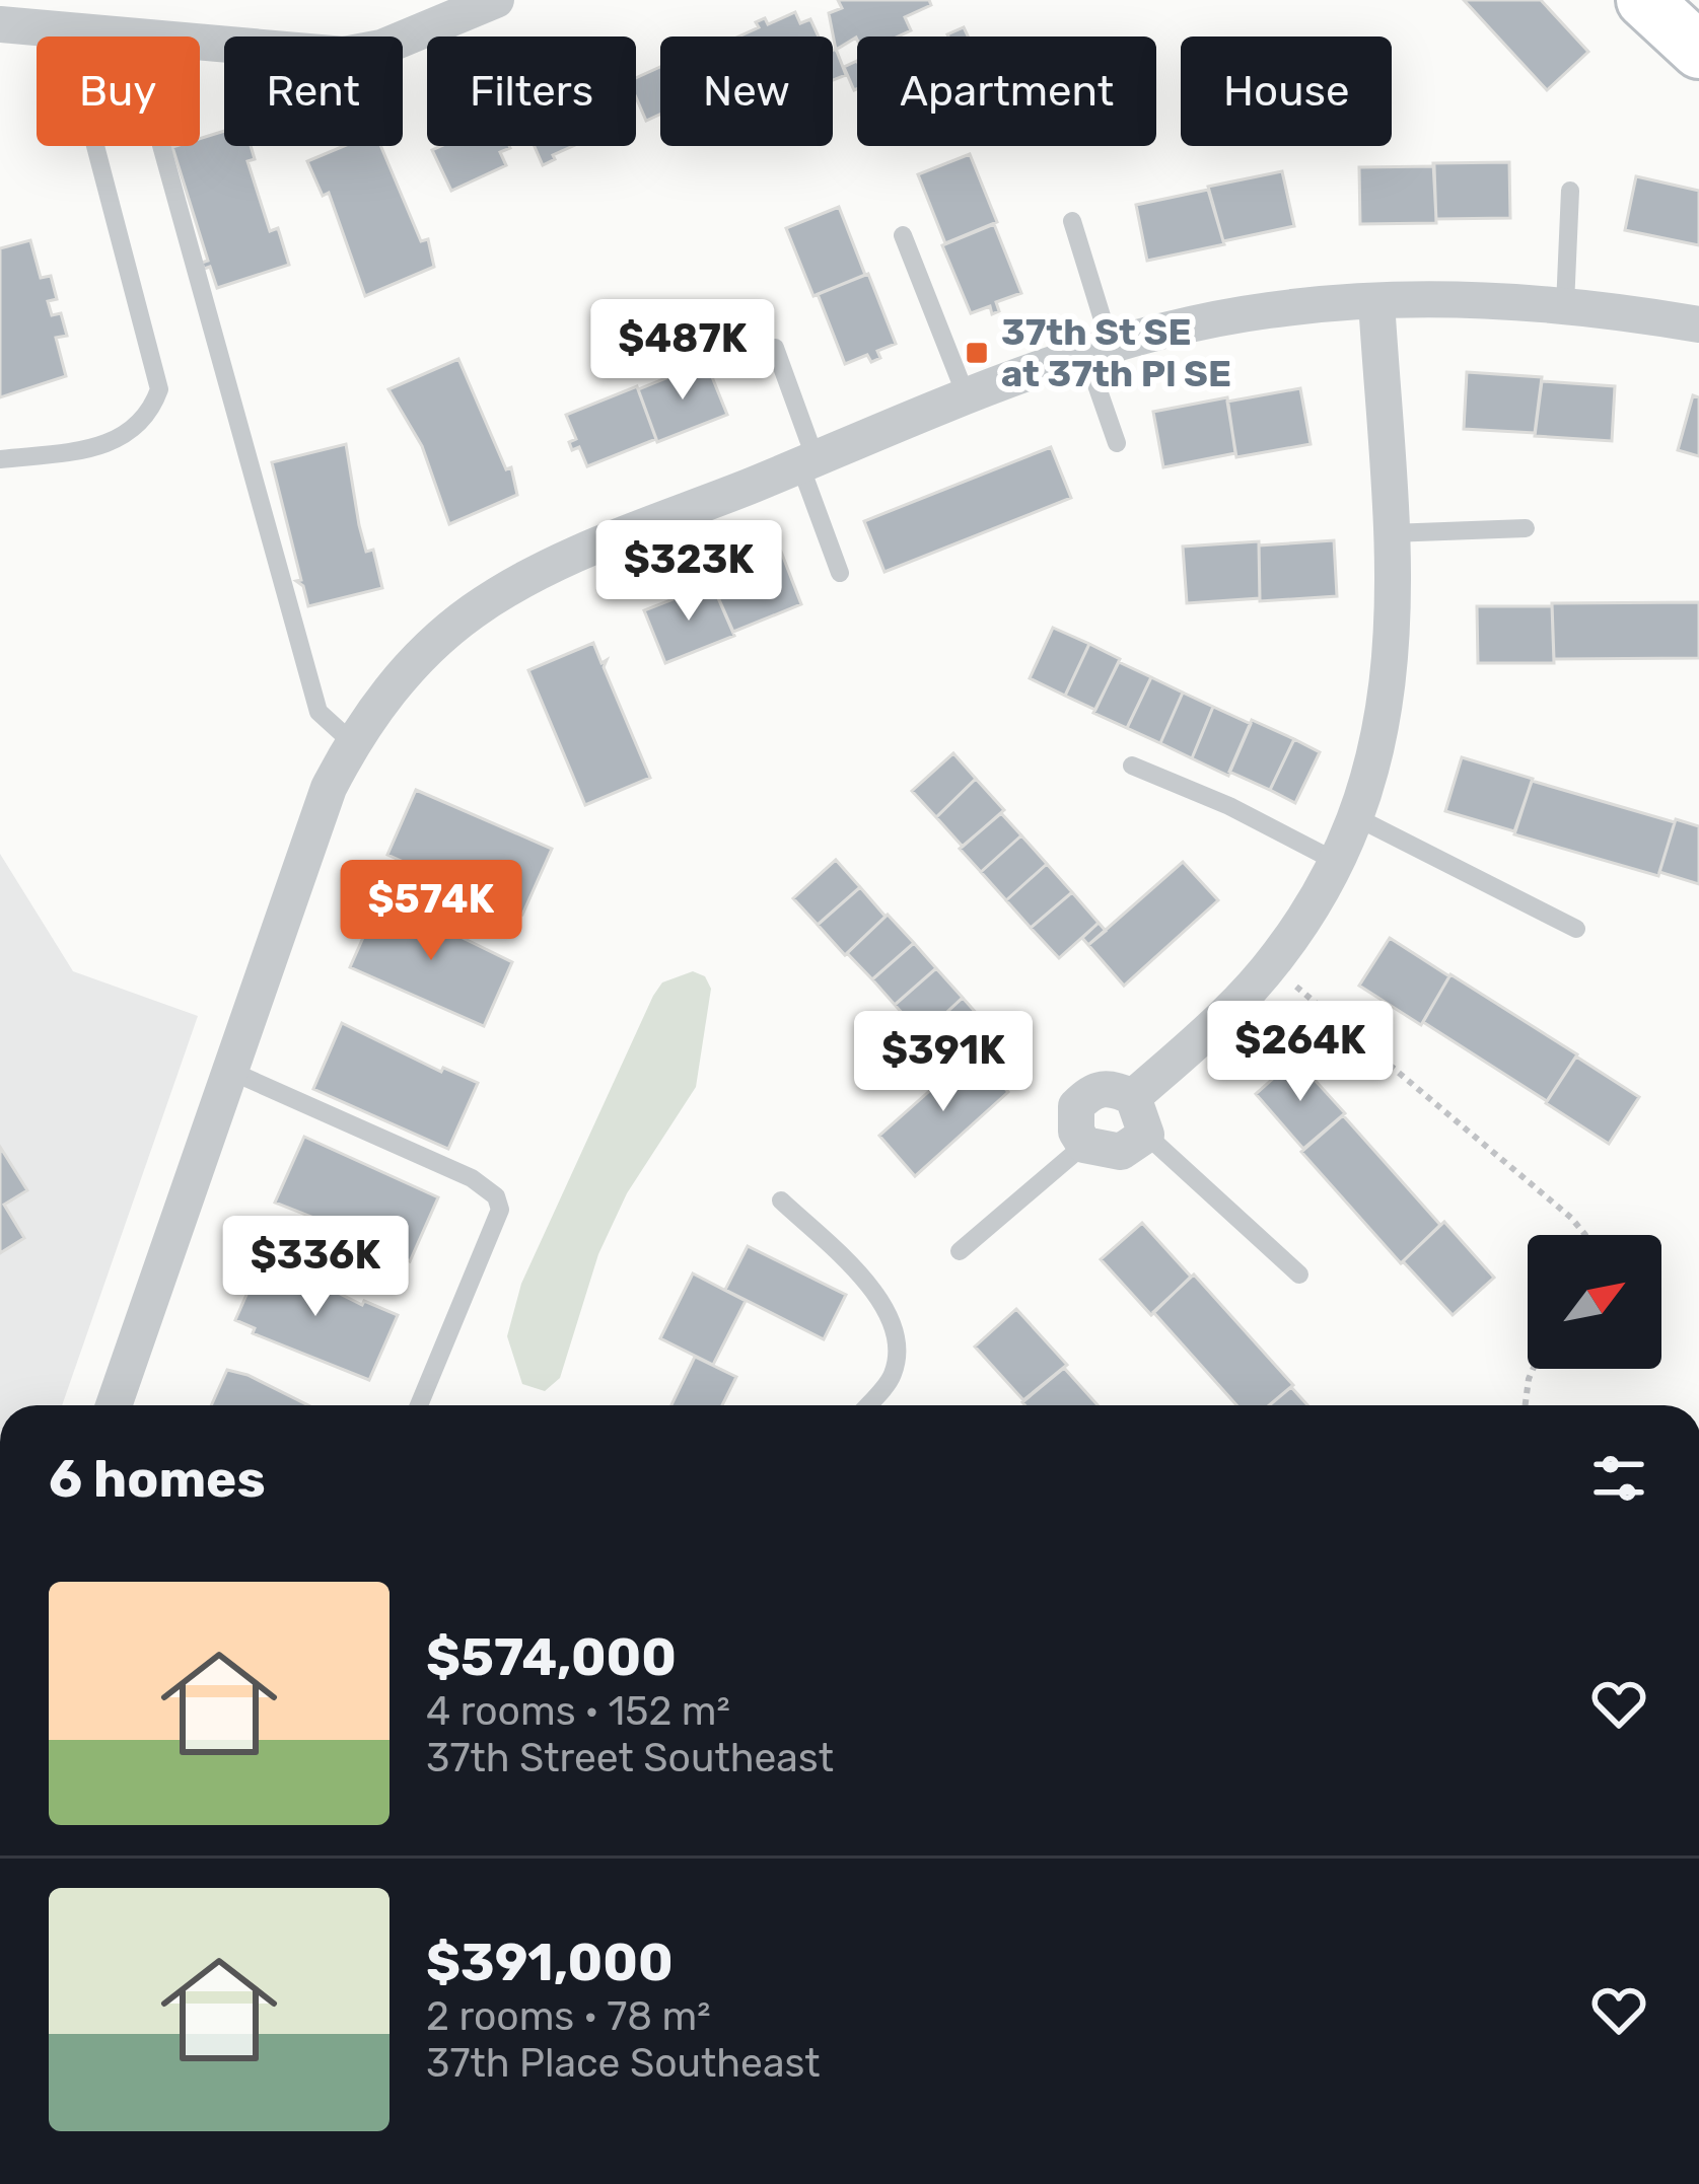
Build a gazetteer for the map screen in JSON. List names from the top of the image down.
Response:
{
  "places": {
    "transit": ["37th St SE at 37th Pl SE"]
  },
  "north": "top right",
  "page": {
    "chip": [
      "Buy",
      "Rent",
      "Filters",
      "New",
      "Apartment",
      "House"
    ],
    "price": [
      "$487K",
      "$323K",
      "$574K",
      "$264K",
      "$391K",
      "$336K"
    ],
    "heading": "6 homes",
    "list": [
      {
        "name": "$574,000",
        "note": "4 rooms · 152 m² · 37th Street Southeast"
      },
      {
        "name": "$391,000",
        "note": "2 rooms · 78 m² · 37th Place Southeast"
      }
    ]
  }
}
